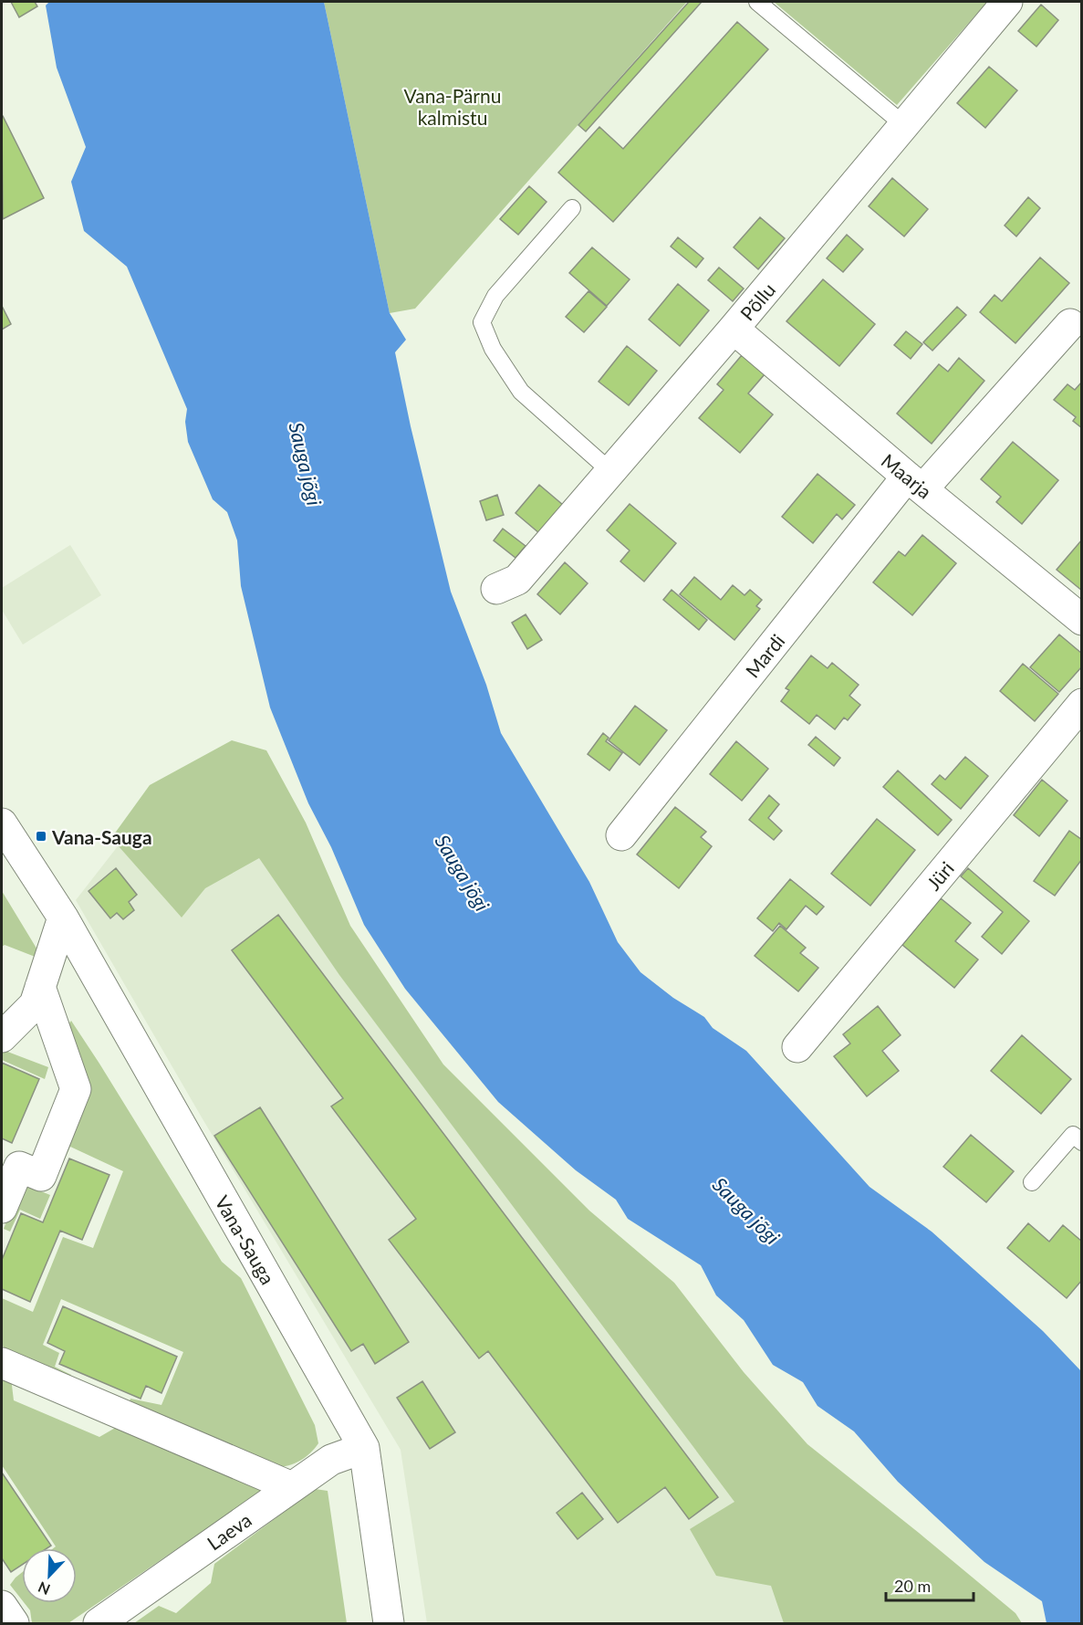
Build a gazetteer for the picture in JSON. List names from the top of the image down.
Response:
{
  "streets": {
    "street": [
      "Põllu",
      "Maarja",
      "Mardi",
      "Jüri",
      "Vana-Sauga",
      "Laeva"
    ]
  },
  "crossings": [
    ["Põllu", "Maarja"],
    ["Maarja", "Mardi"],
    ["Vana-Sauga", "Laeva"]
  ],
  "water": ["Sauga jõgi"],
  "parks": ["Vana-Pärnu kalmistu"],
  "places": {
    "transit": ["Vana-Sauga"]
  },
  "scale_bar": "20 m",
  "north": "bottom left"
}
